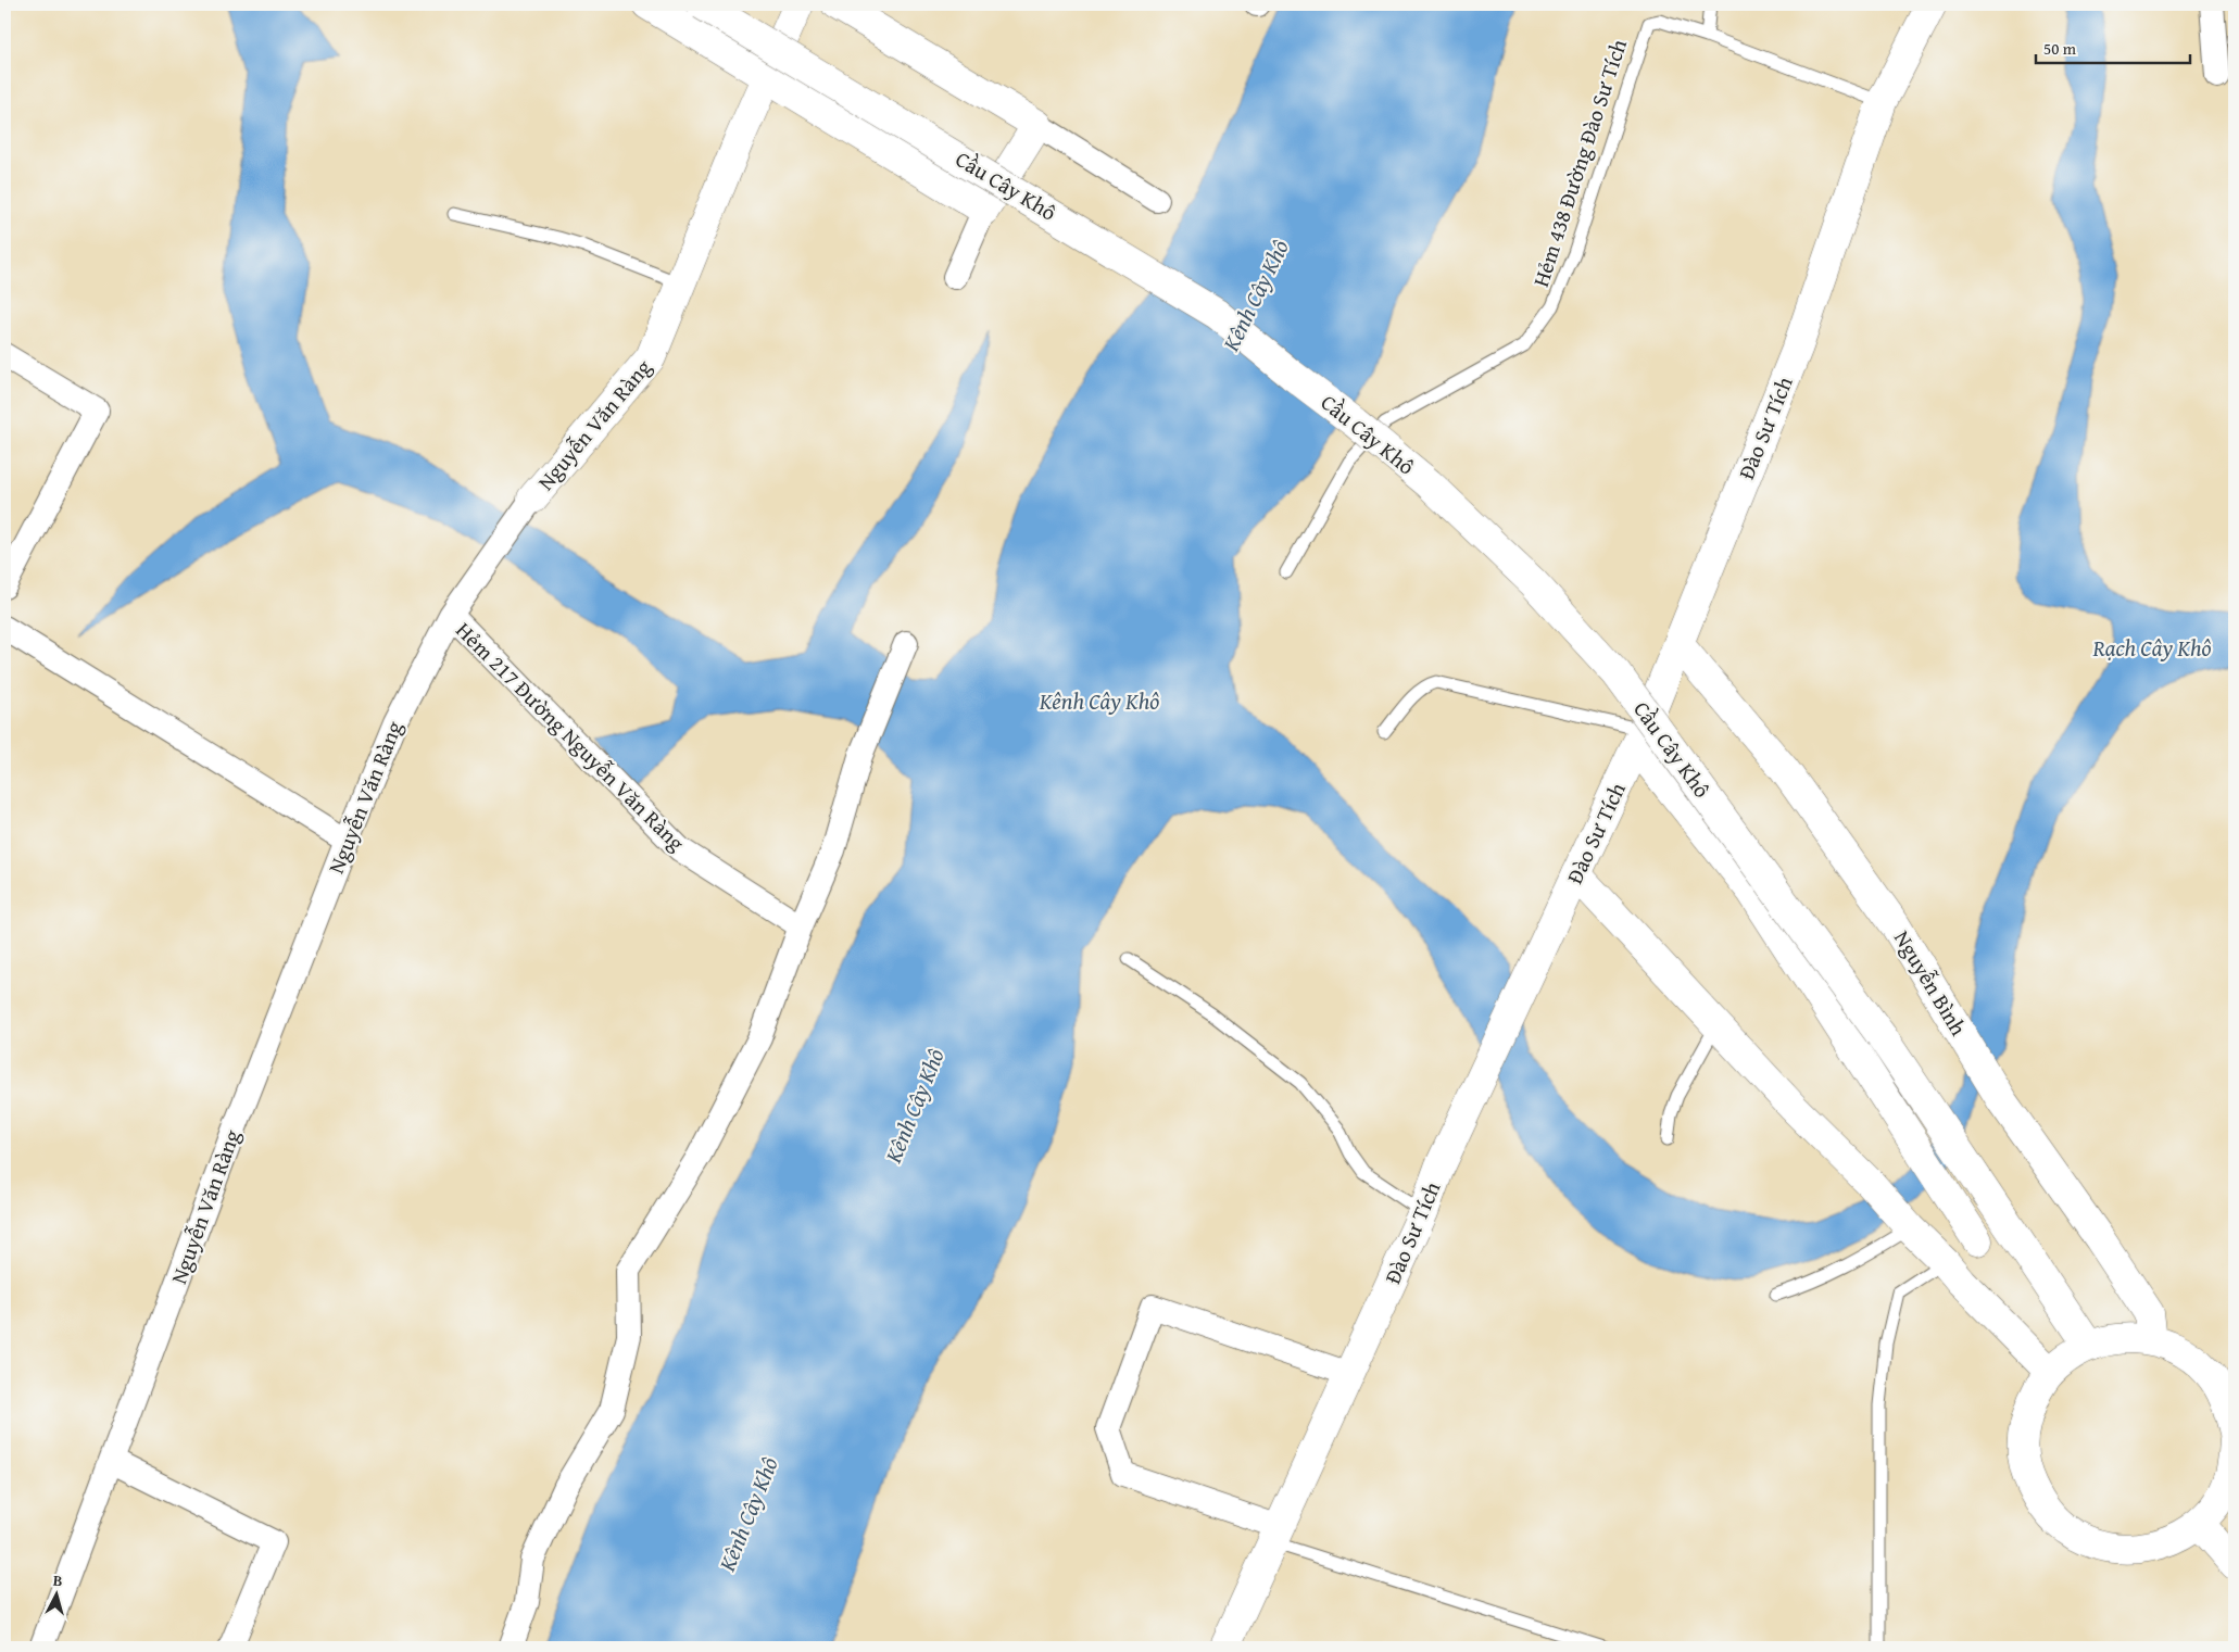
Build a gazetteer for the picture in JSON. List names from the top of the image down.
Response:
{
  "streets": {
    "main road": [
      "Cầu Cây Khô",
      "Nguyễn Văn Ràng",
      "Đào Sư Tích",
      "Nguyễn Bình"
    ],
    "street": ["Hẻm 217 Đường Nguyễn Văn Ràng"],
    "lane": ["Hẻm 438 Đường Đào Sư Tích"]
  },
  "crossings": [
    ["Hẻm 438 Đường Đào Sư Tích", "Đào Sư Tích"],
    ["Nguyễn Văn Ràng", "Hẻm 217 Đường Nguyễn Văn Ràng"],
    ["Đào Sư Tích", "Nguyễn Bình"]
  ],
  "water": ["Kênh Cây Khô", "Rạch Cây Khô"],
  "scale_bar": "50 m",
  "north": "top"
}
